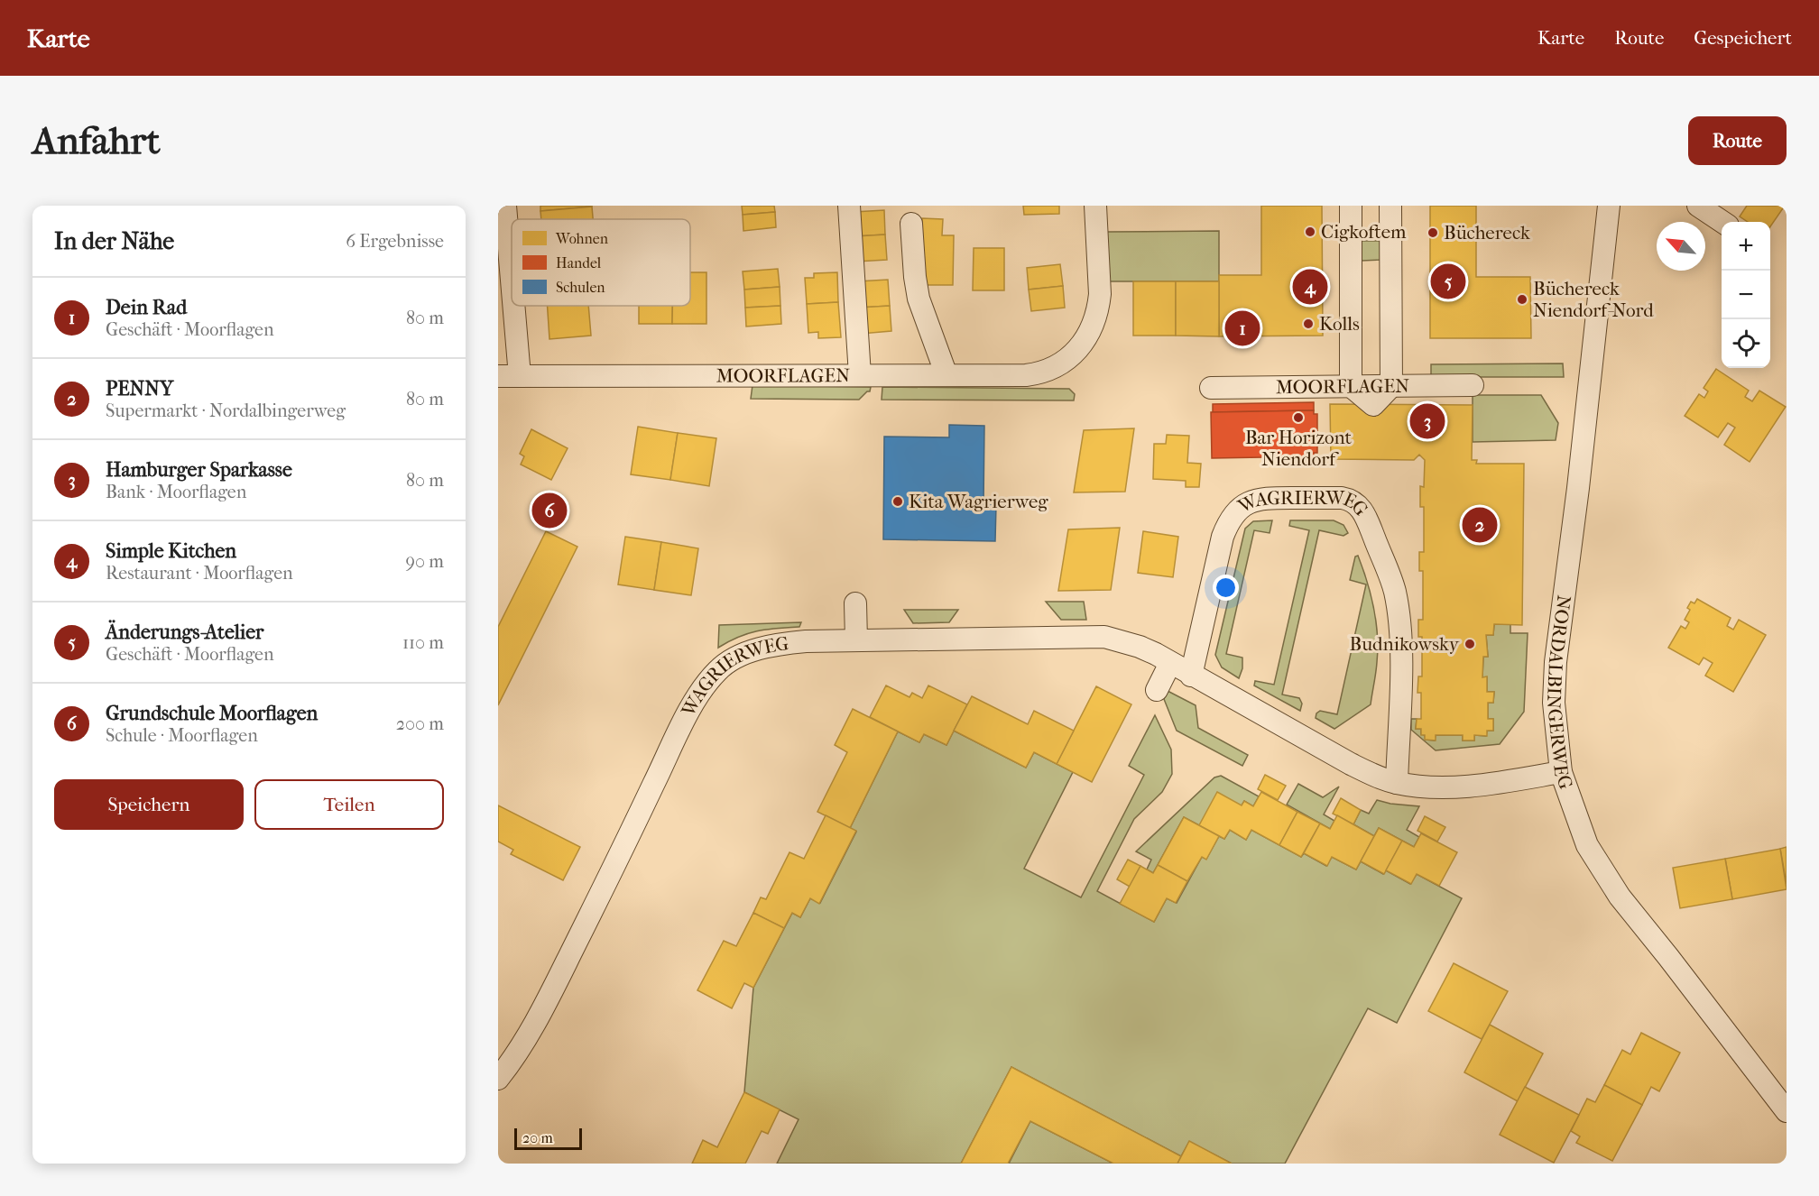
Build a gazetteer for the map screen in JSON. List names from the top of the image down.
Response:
{
  "streets": {
    "street": ["MOORFLAGEN", "WAGRIERWEG", "NORDALBINGERWEG"]
  },
  "crossings": [
    ["WAGRIERWEG", "NORDALBINGERWEG"]
  ],
  "places": [
    "Cigkoftem",
    "Büchereck",
    "Büchereck Niendorf-Nord",
    "Kolls",
    "Bar Horizont Niendorf",
    "Kita Wagrierweg",
    "Budnikowsky"
  ],
  "legend": ["Wohnen", "Handel", "Schulen"],
  "scale_bar": "20 m",
  "north": "top left",
  "page": {
    "header": "Karte",
    "nav": ["Karte", "Route", "Gespeichert"],
    "buttons": [
      "Route",
      ["Speichern", "Teilen"]
    ],
    "title": "Anfahrt",
    "heading": ["In der Nähe", "6 Ergebnisse"],
    "map_buttons": ["+", "−"],
    "pins": [
      "5",
      "4",
      "1",
      "3",
      "6",
      "2"
    ],
    "list": [
      {
        "mark": "1",
        "name": "Dein Rad",
        "note": "Geschäft · Moorflagen",
        "value": "80 m"
      },
      {
        "mark": "2",
        "name": "PENNY",
        "note": "Supermarkt · Nordalbingerweg",
        "value": "80 m"
      },
      {
        "mark": "3",
        "name": "Hamburger Sparkasse",
        "note": "Bank · Moorflagen",
        "value": "80 m"
      },
      {
        "mark": "4",
        "name": "Simple Kitchen",
        "note": "Restaurant · Moorflagen",
        "value": "90 m"
      },
      {
        "mark": "5",
        "name": "Änderungs-Atelier",
        "note": "Geschäft · Moorflagen",
        "value": "110 m"
      },
      {
        "mark": "6",
        "name": "Grundschule Moorflagen",
        "note": "Schule · Moorflagen",
        "value": "200 m"
      }
    ],
    "scale": "20 m"
  }
}
